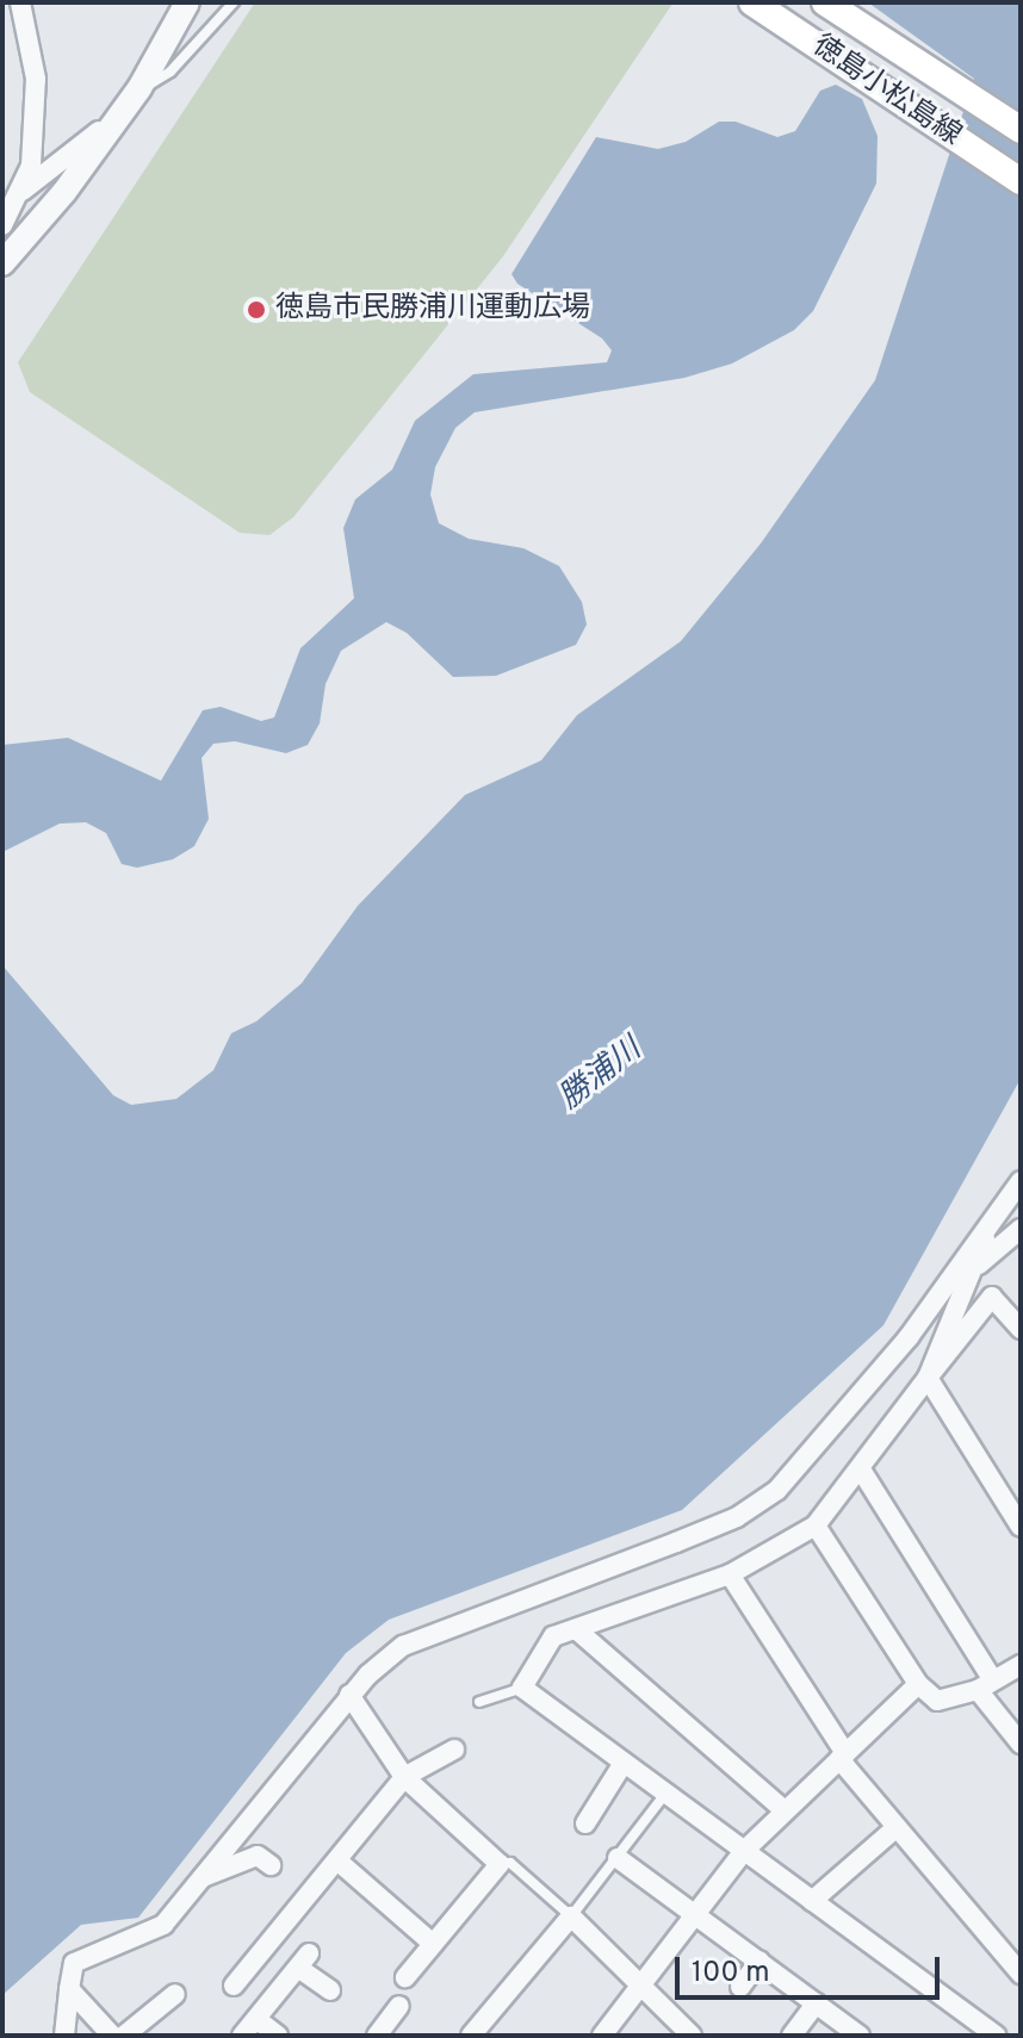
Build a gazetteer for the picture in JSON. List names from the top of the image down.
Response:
{
  "streets": {
    "main road": ["徳島小松島線"]
  },
  "water": ["勝浦川"],
  "places": ["徳島市民勝浦川運動広場"],
  "scale_bar": "100 m"
}
